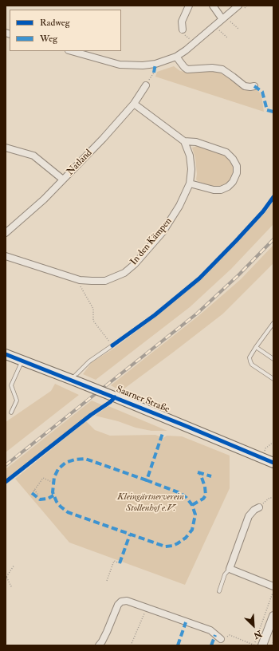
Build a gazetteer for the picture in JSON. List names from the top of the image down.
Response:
{
  "streets": {
    "main road": ["Saarner Straße"],
    "street": ["Natland", "In den Kämpen"]
  },
  "parks": ["Kleingärtnerverein Stollenhof e.V."],
  "legend": ["Radweg", "Weg"],
  "north": "bottom right"
}
